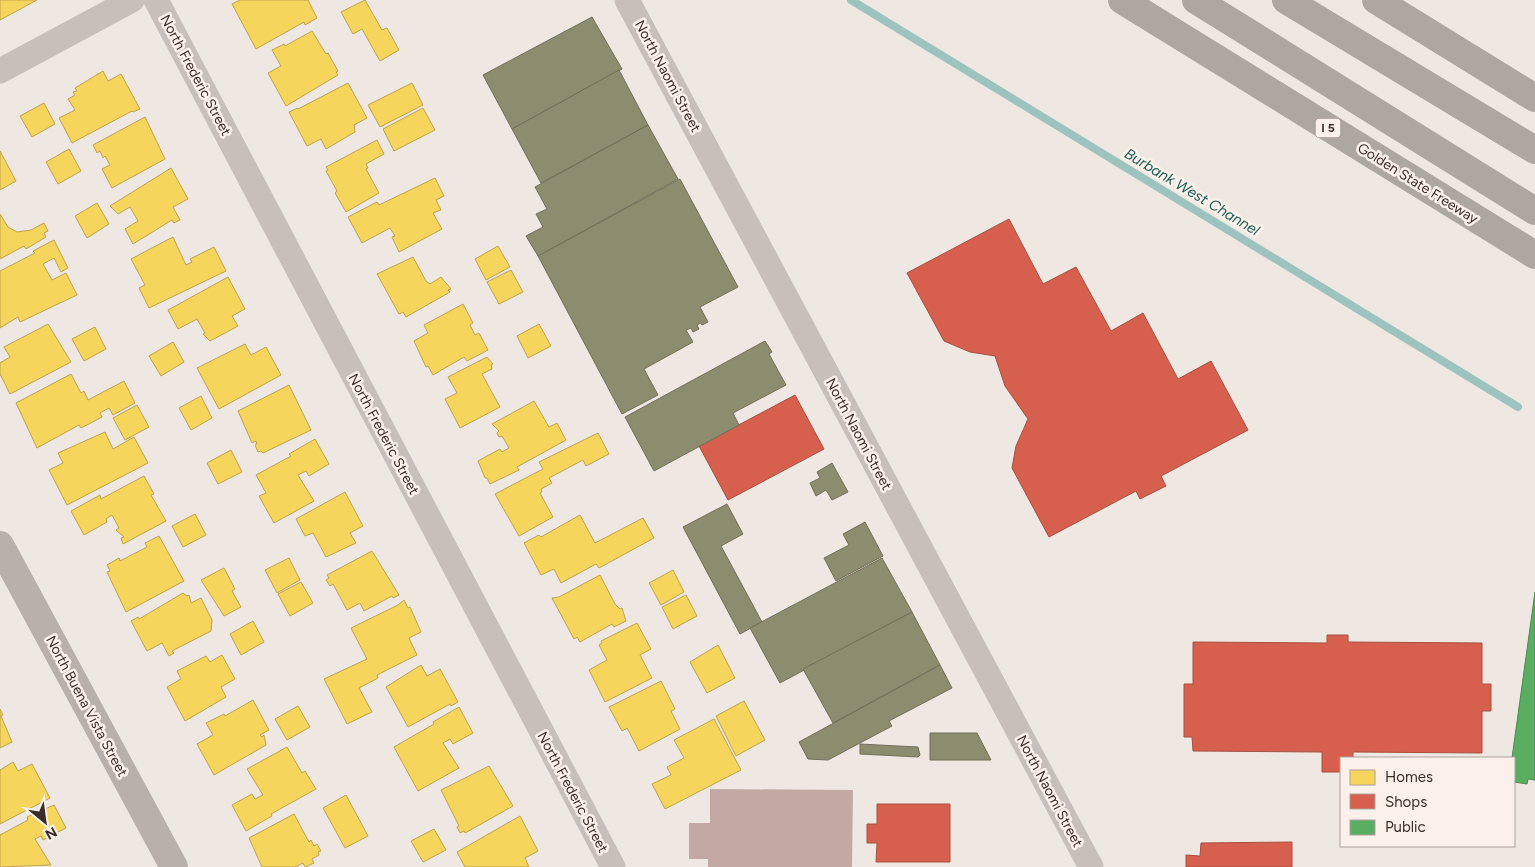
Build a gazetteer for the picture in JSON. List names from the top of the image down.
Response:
{
  "streets": {
    "highway": ["I 5", "Golden State Freeway"],
    "main road": ["North Buena Vista Street"],
    "street": ["North Frederic Street", "North Naomi Street"]
  },
  "water": ["Burbank West Channel"],
  "legend": ["Homes", "Shops", "Public"],
  "north": "bottom right"
}
